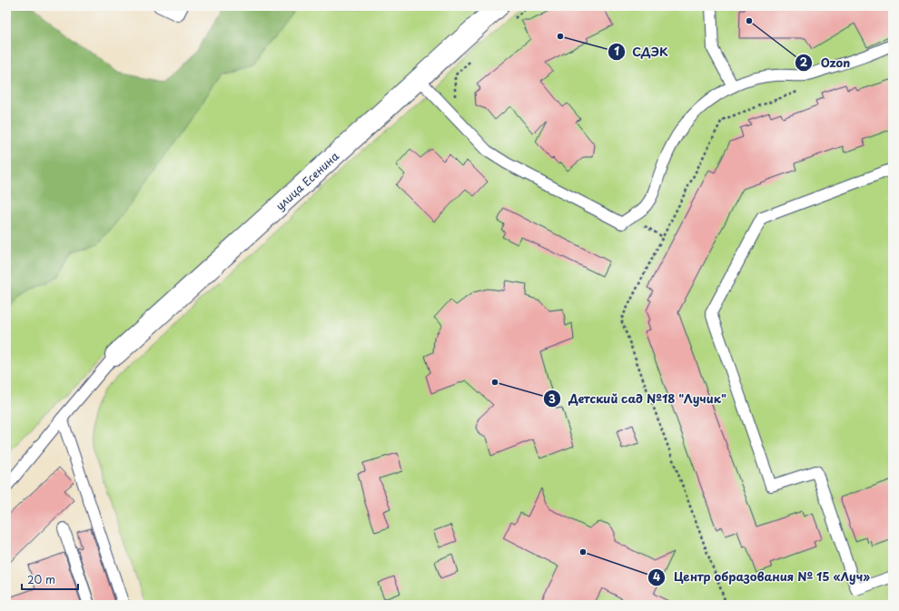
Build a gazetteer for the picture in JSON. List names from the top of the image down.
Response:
{
  "streets": {
    "street": ["улица Есенина"]
  },
  "places": [
    "Ozon",
    "СДЭК",
    "Детский сад №18 \"Лучик\"",
    "Центр образования № 15 «Луч»"
  ],
  "scale_bar": "20 m"
}
